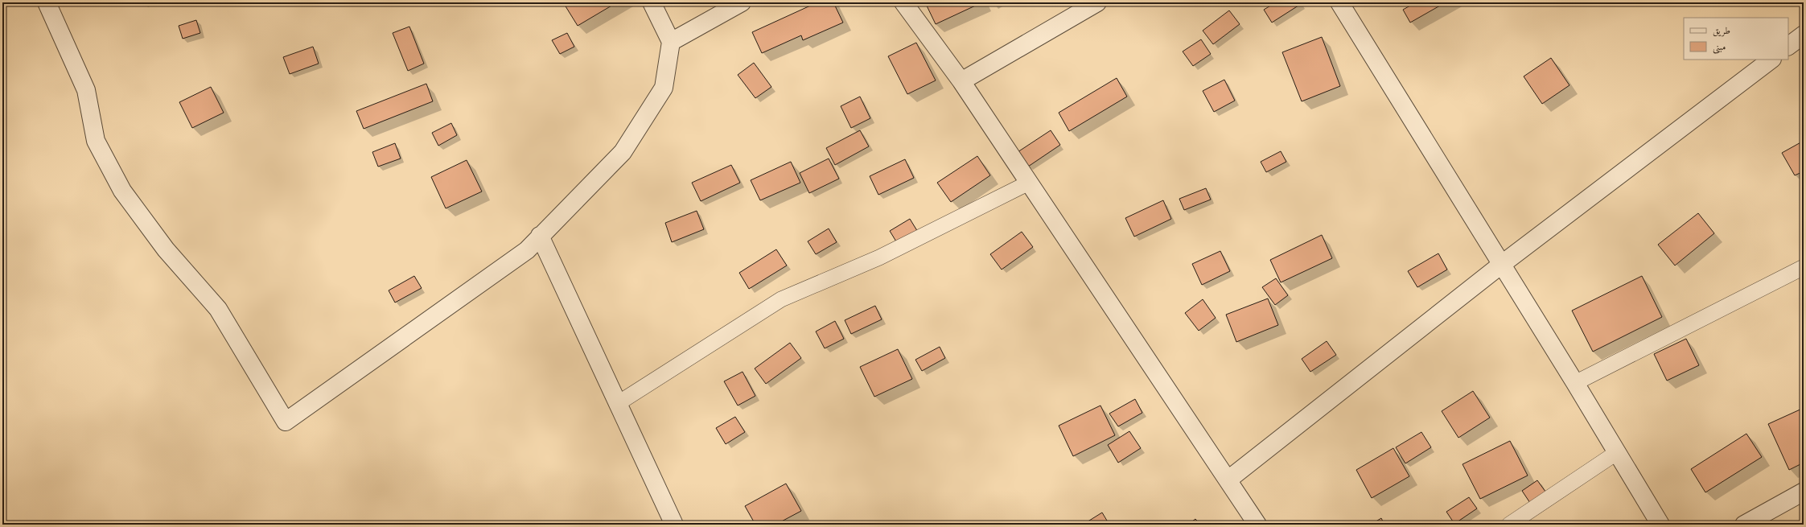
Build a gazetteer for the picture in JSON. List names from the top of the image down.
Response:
{
  "legend": ["طريق", "مبنى"]
}
